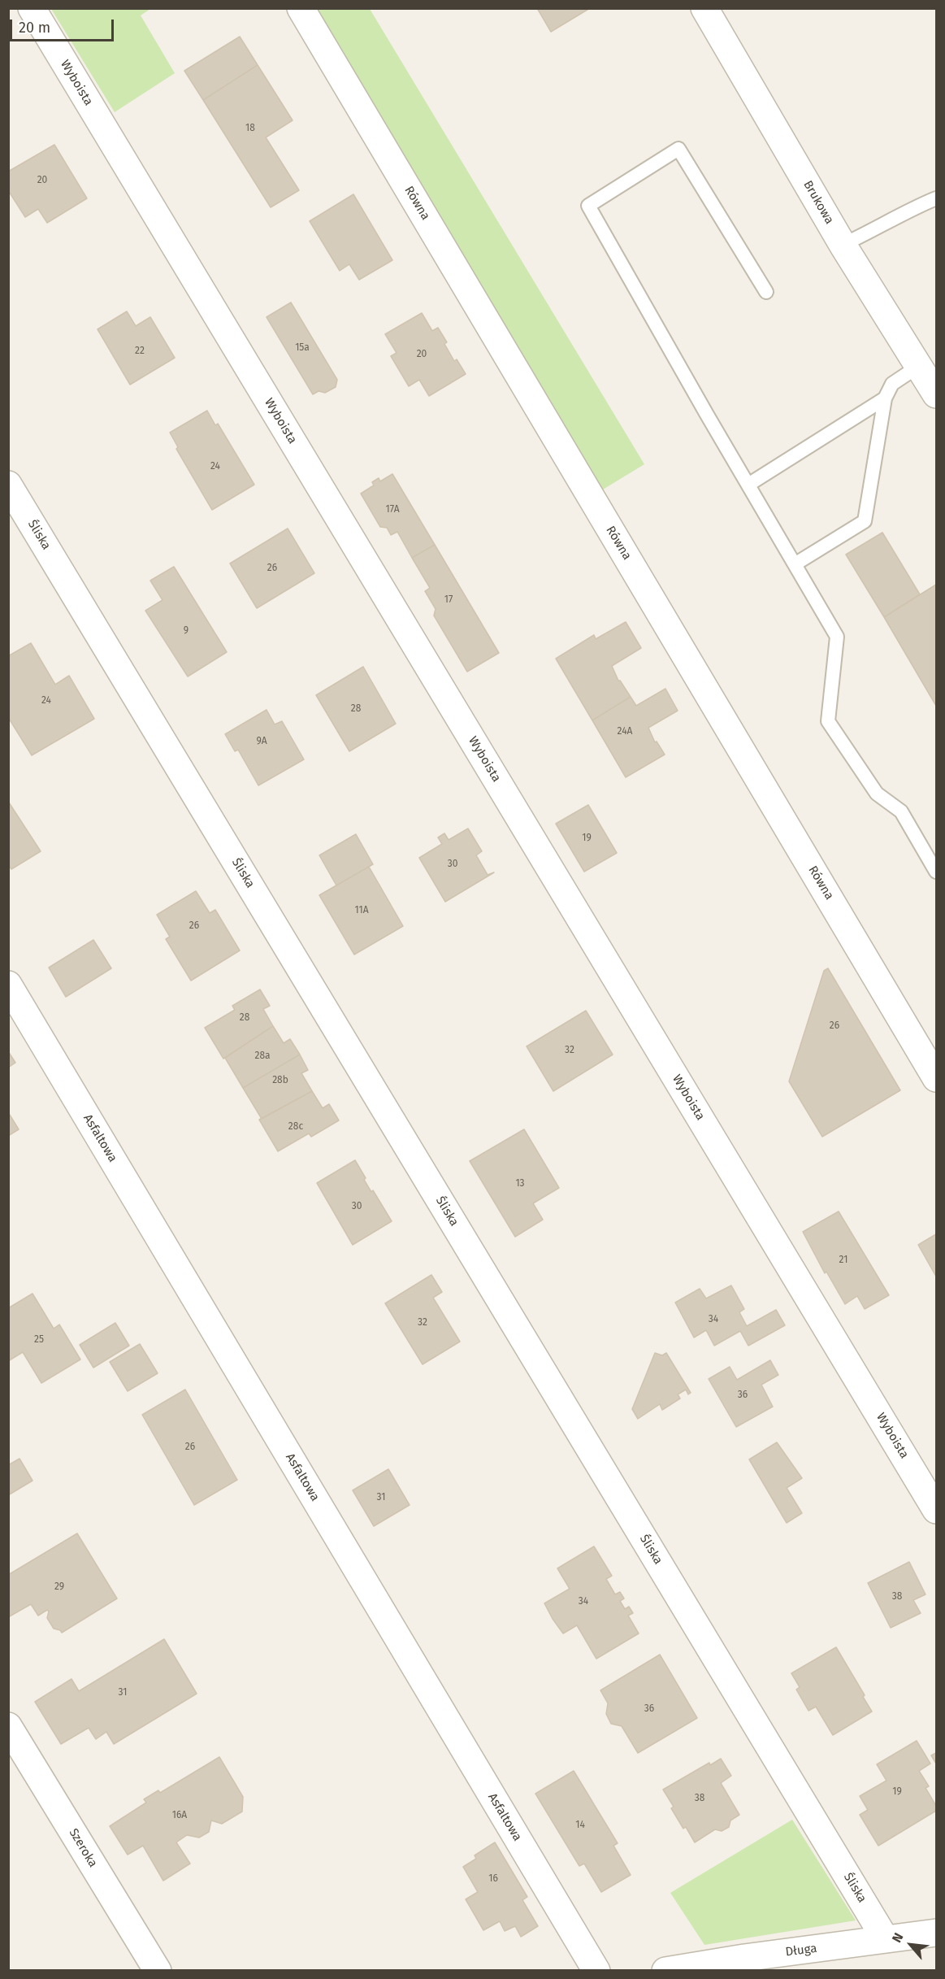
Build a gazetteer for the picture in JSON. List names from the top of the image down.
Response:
{
  "streets": {
    "street": [
      "Wyboista",
      "Brukowa",
      "Równa",
      "Śliska",
      "Asfaltowa",
      "Szeroka",
      "Długa"
    ]
  },
  "crossings": [
    ["Śliska", "Długa"]
  ],
  "house_numbers": [
    "18",
    "20",
    "15a",
    "22",
    "20",
    "24",
    "17A",
    "26",
    "17",
    "9",
    "24",
    "28",
    "24A",
    "9A",
    "19",
    "30",
    "11A",
    "26",
    "28",
    "26",
    "32",
    "28a",
    "28b",
    "28c",
    "13",
    "30",
    "21",
    "34",
    "32",
    "25",
    "36",
    "26",
    "31",
    "29",
    "38",
    "34",
    "31",
    "36",
    "19",
    "38",
    "16A",
    "14",
    "16"
  ],
  "scale_bar": "20 m",
  "north": "top left"
}
